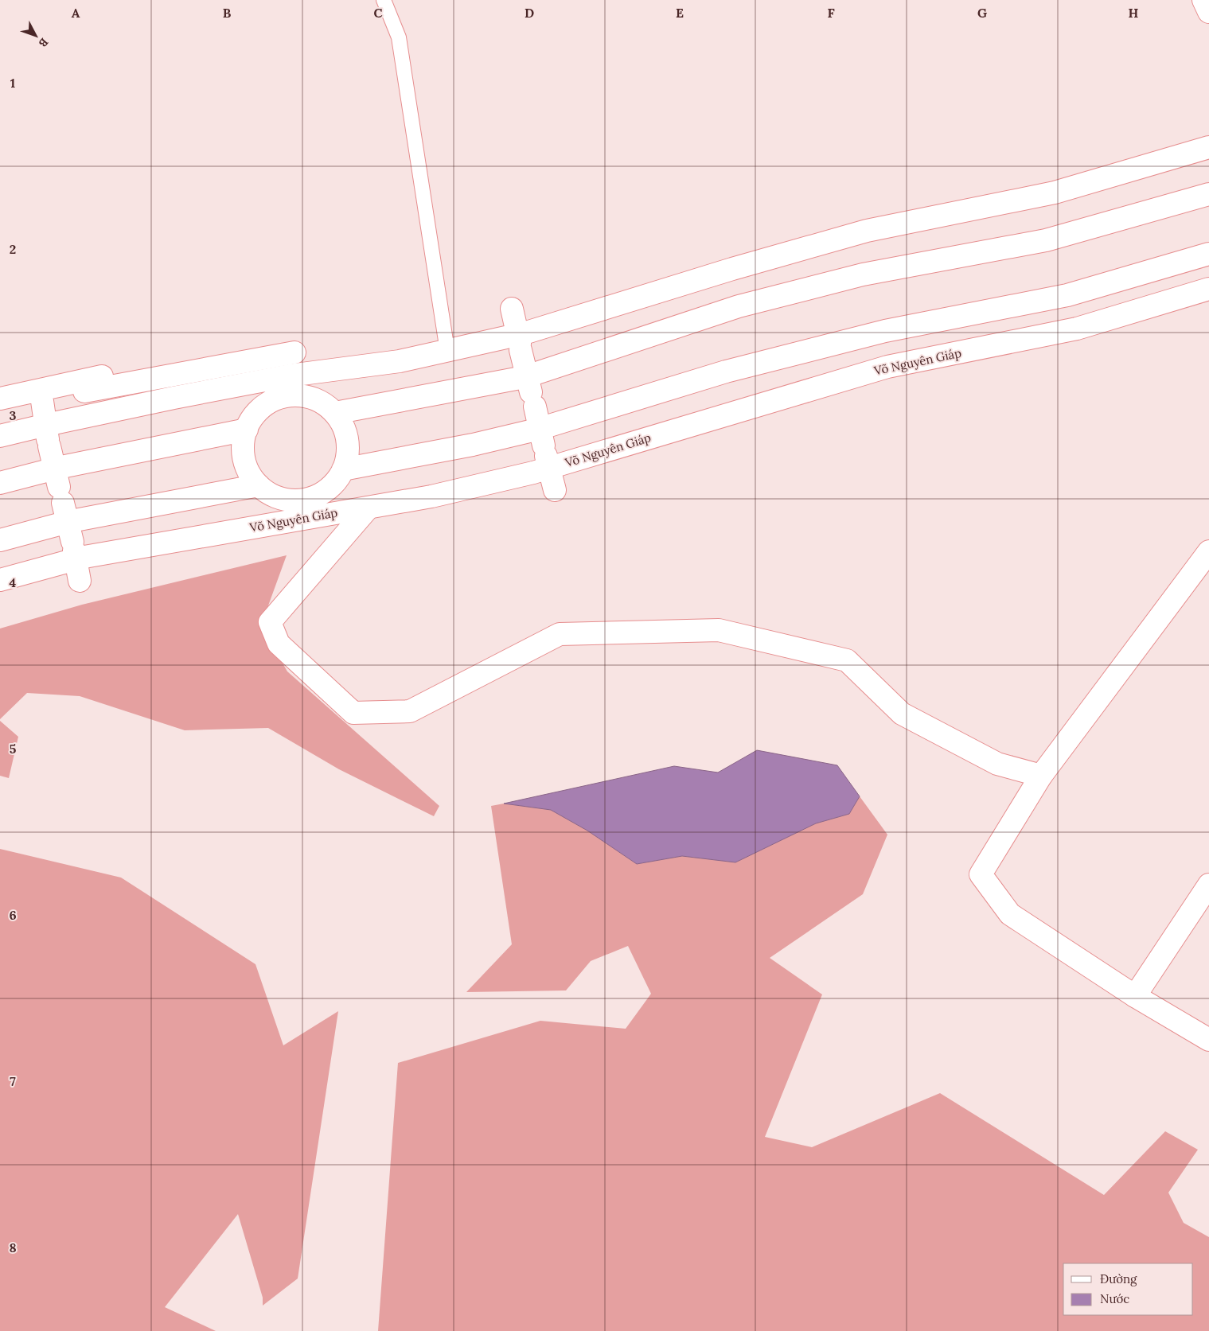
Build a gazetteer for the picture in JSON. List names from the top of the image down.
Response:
{
  "streets": {
    "main road": ["Võ Nguyên Giáp"]
  },
  "legend": ["Đường", "Nước"],
  "north": "bottom right",
  "grid": {
    "columns": [
      "A",
      "B",
      "C",
      "D",
      "E",
      "F",
      "G",
      "H"
    ],
    "rows": [
      "1",
      "2",
      "3",
      "4",
      "5",
      "6",
      "7",
      "8"
    ]
  }
}
